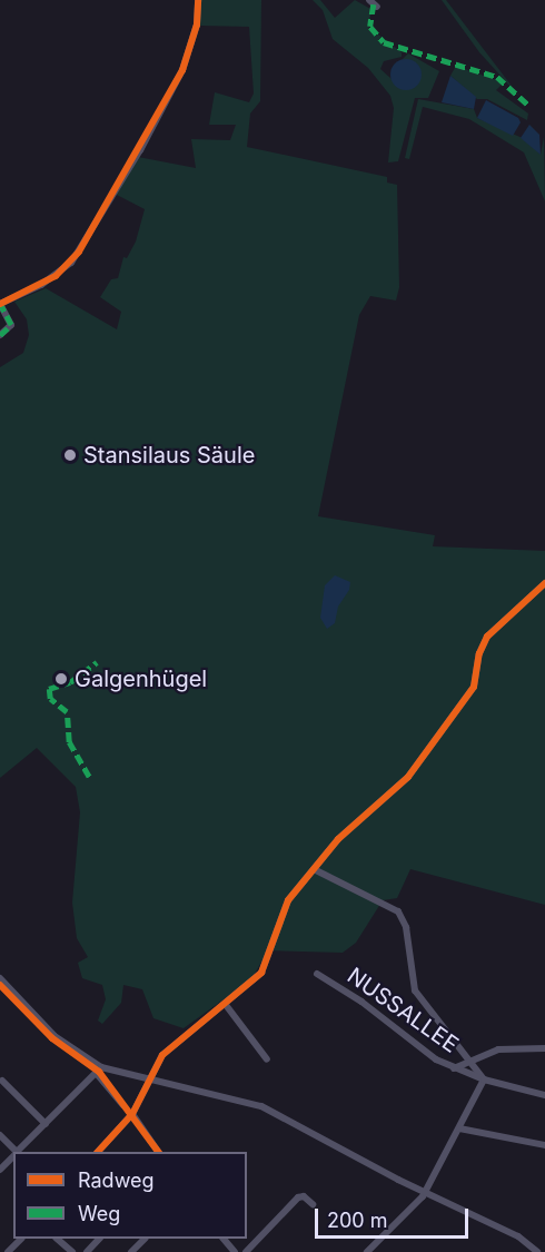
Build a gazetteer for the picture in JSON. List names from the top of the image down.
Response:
{
  "streets": {
    "street": ["NUSSALLEE"]
  },
  "places": ["Stansilaus Säule", "Galgenhügel"],
  "legend": ["Radweg", "Weg"],
  "scale_bar": "200 m"
}
